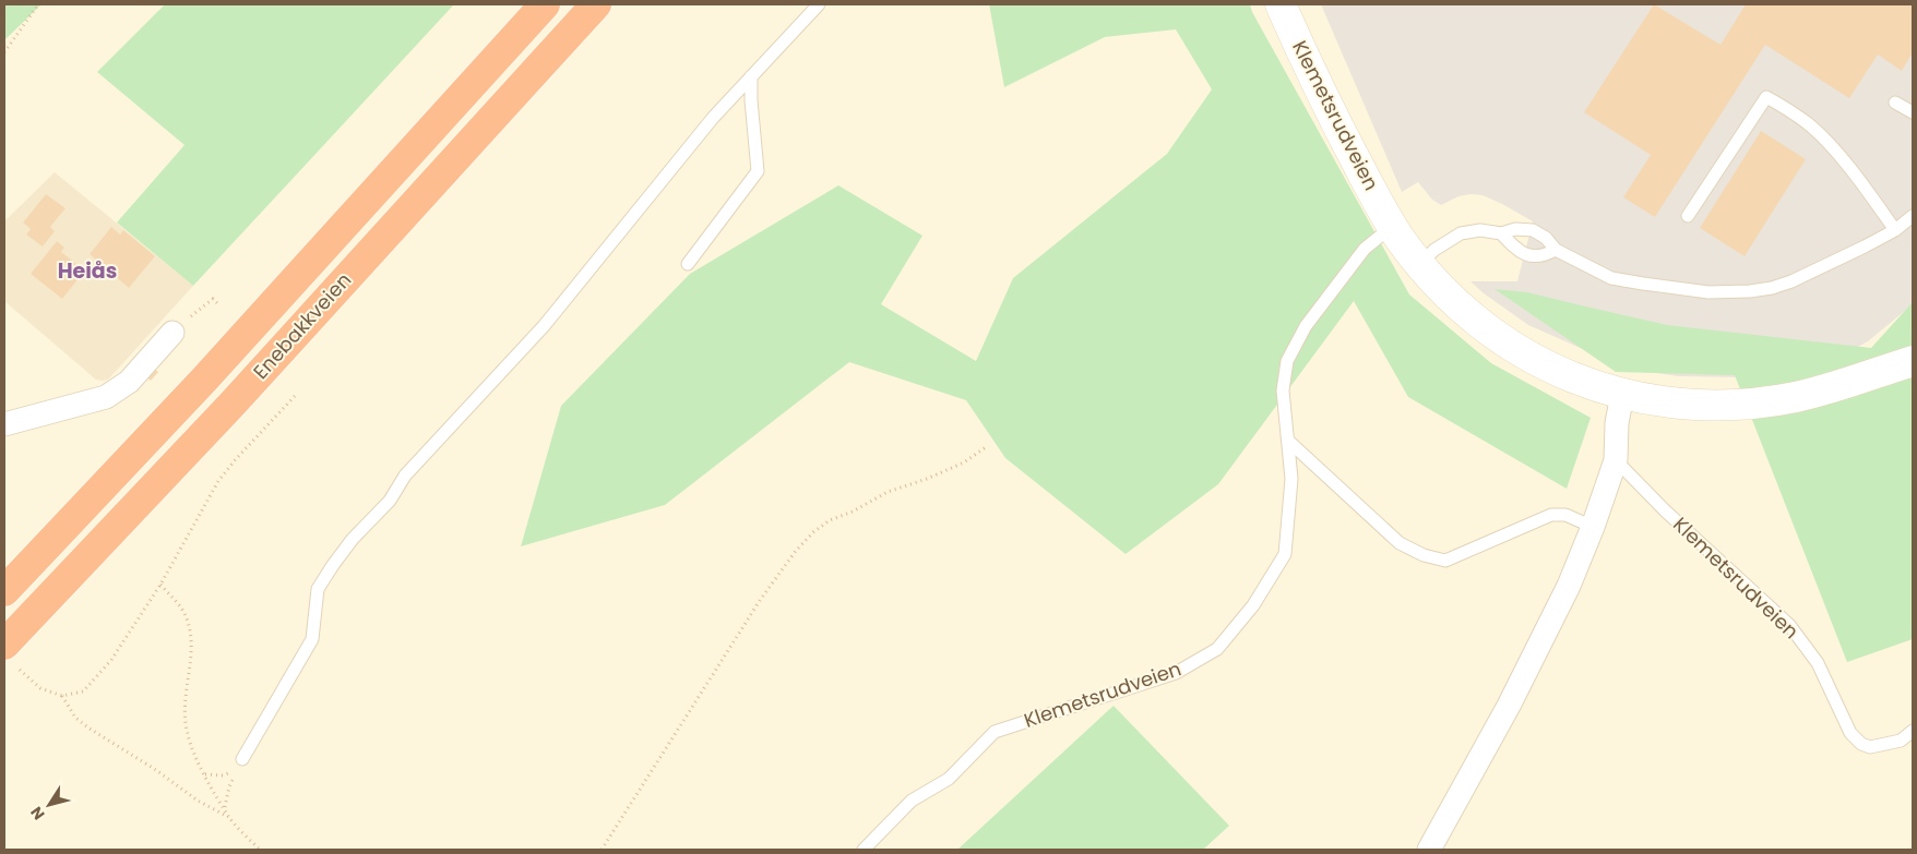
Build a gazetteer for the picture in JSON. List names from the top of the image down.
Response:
{
  "streets": {
    "highway": ["Enebakkveien"],
    "street": ["Klemetsrudveien"]
  },
  "districts": ["Heiås"],
  "north": "bottom left"
}
